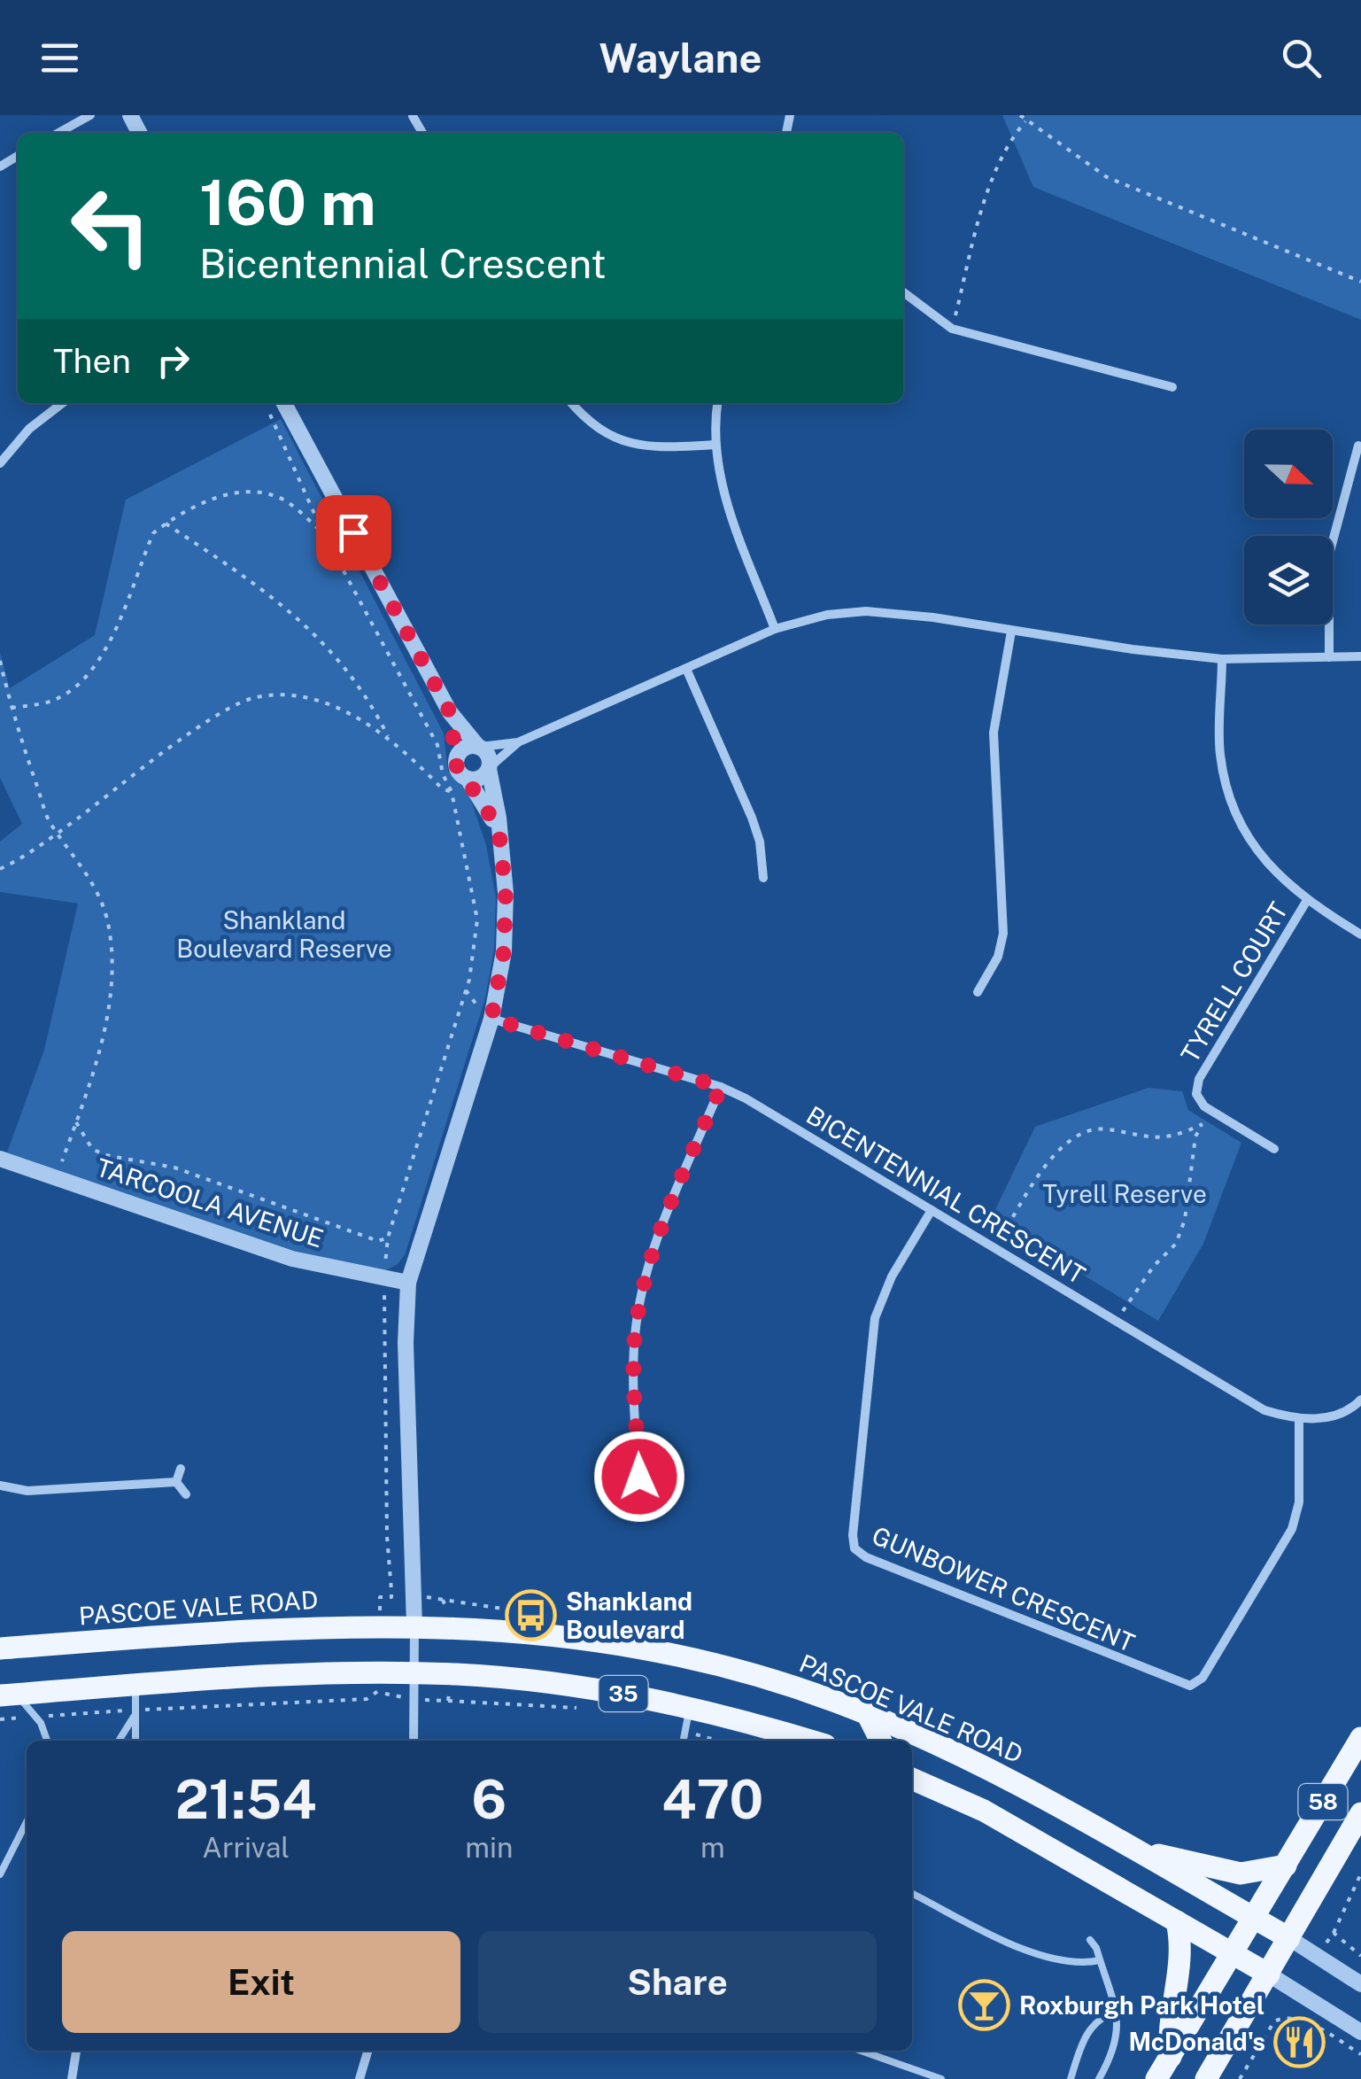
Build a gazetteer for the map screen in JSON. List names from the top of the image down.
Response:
{
  "streets": {
    "main road": ["PASCOE VALE ROAD", "35", "58"],
    "street": [
      "TYRELL COURT",
      "BICENTENNIAL CRESCENT",
      "TARCOOLA AVENUE",
      "GUNBOWER CRESCENT"
    ]
  },
  "crossings": [
    ["BICENTENNIAL CRESCENT", "GUNBOWER CRESCENT"],
    ["PASCOE VALE ROAD", "58"]
  ],
  "parks": ["Shankland Boulevard Reserve", "Tyrell Reserve"],
  "places": {
    "bus stop": ["Shankland Boulevard"],
    "bar": ["Roxburgh Park Hotel"],
    "restaurant": ["McDonald's"]
  },
  "north": "right",
  "page": {
    "header": "Waylane",
    "turn": ["160 m", "Bicentennial Crescent"],
    "then": "Then",
    "eta": [
      "21:54",
      "Arrival",
      "6",
      "min",
      "470",
      "m"
    ],
    "buttons": ["Exit", "Share"]
  }
}
